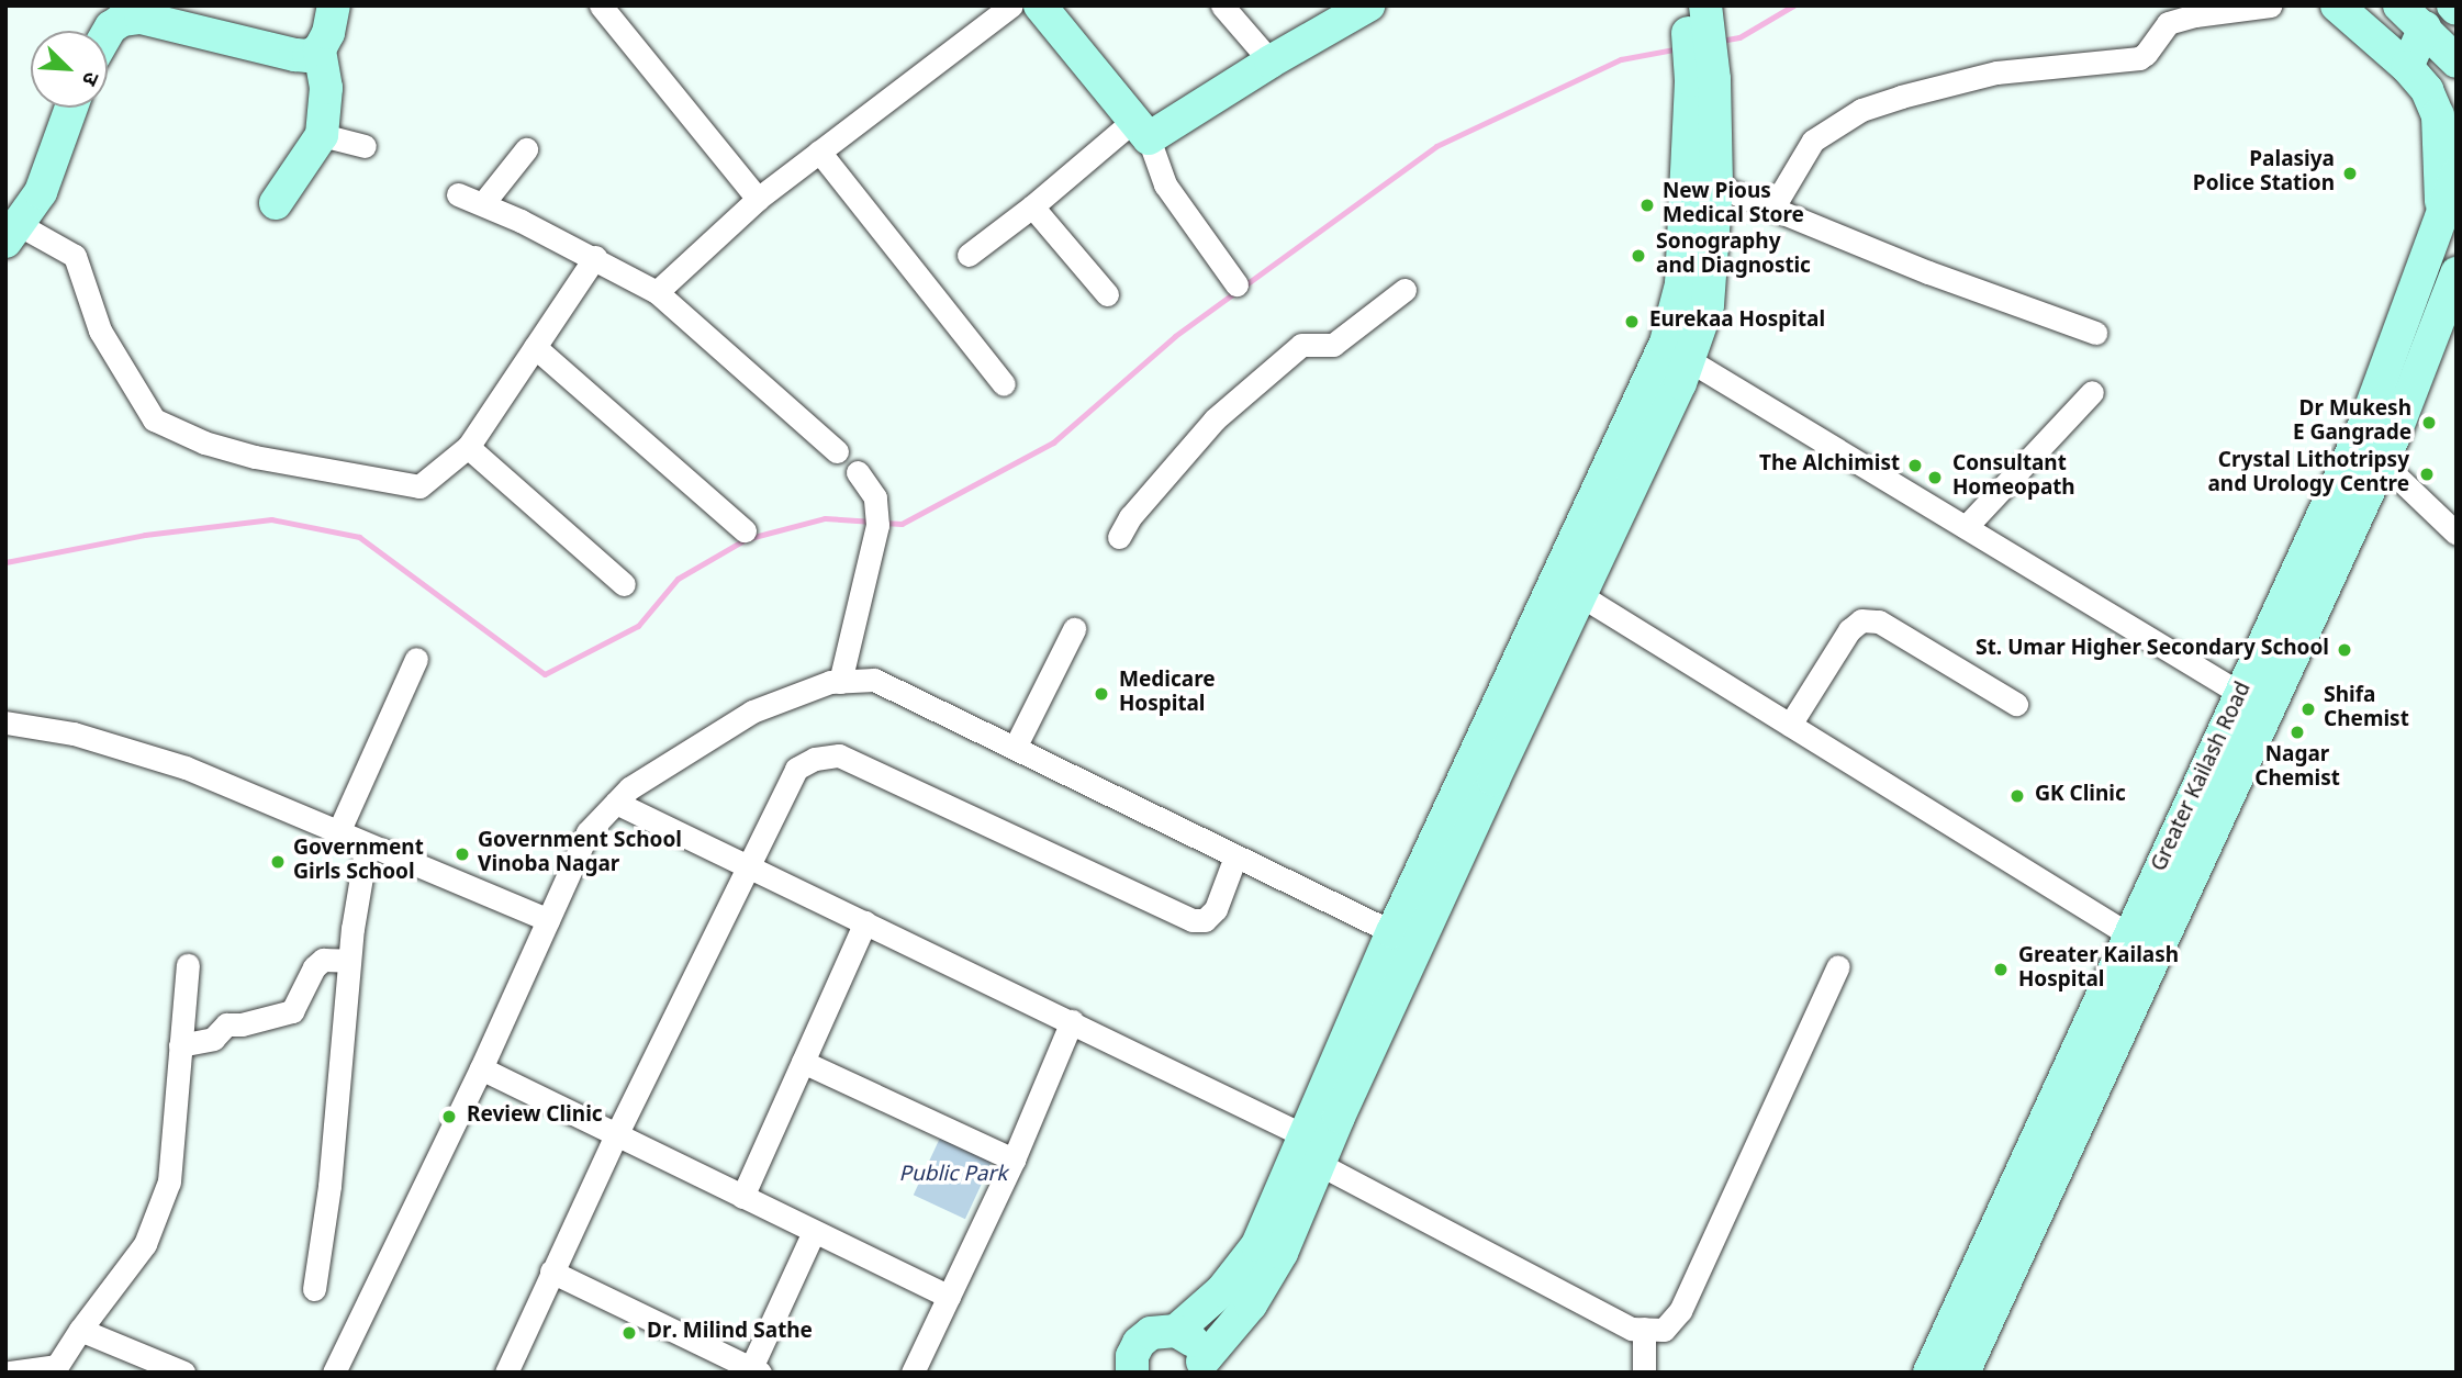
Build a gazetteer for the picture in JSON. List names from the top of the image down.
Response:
{
  "streets": {
    "main road": ["Greater Kailash Road"]
  },
  "parks": ["Public Park"],
  "places": [
    "Palasiya Police Station",
    "New Pious Medical Store",
    "Sonography and Diagnostic",
    "Eurekaa Hospital",
    "Dr Mukesh E Gangrade",
    "The Alchimist",
    "Crystal Lithotripsy and Urology Centre",
    "Consultant Homeopath",
    "St. Umar Higher Secondary School",
    "Medicare Hospital",
    "Shifa Chemist",
    "Nagar Chemist",
    "GK Clinic",
    "Government School Vinoba Nagar",
    "Government Girls School",
    "Greater Kailash Hospital",
    "Review Clinic",
    "Dr. Milind Sathe"
  ],
  "north": "bottom right"
}
